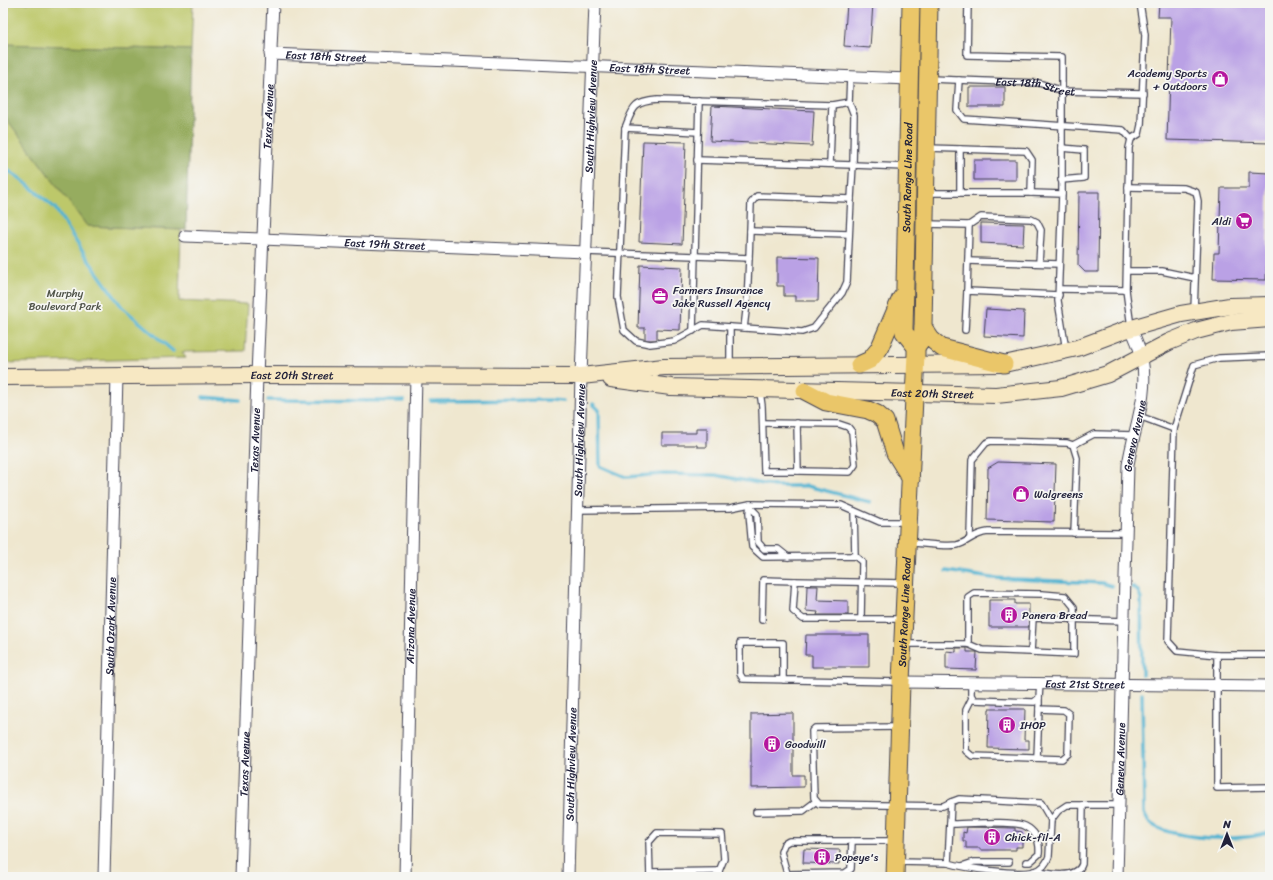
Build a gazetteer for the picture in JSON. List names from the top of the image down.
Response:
{
  "streets": {
    "main road": ["South Range Line Road", "East 20th Street"],
    "street": [
      "East 18th Street",
      "Texas Avenue",
      "South Highview Avenue",
      "East 19th Street",
      "Geneva Avenue",
      "South Ozark Avenue",
      "Arizona Avenue",
      "East 21st Street"
    ]
  },
  "crossings": [
    ["East 18th Street", "Texas Avenue"],
    ["East 18th Street", "South Highview Avenue"],
    ["East 18th Street", "South Range Line Road"],
    ["East 18th Street", "Geneva Avenue"],
    ["Texas Avenue", "East 19th Street"],
    ["Texas Avenue", "East 20th Street"],
    ["South Highview Avenue", "East 19th Street"],
    ["South Highview Avenue", "East 20th Street"],
    ["South Range Line Road", "East 20th Street"],
    ["South Range Line Road", "East 21st Street"],
    ["East 20th Street", "Geneva Avenue"],
    ["East 20th Street", "South Ozark Avenue"],
    ["East 20th Street", "Arizona Avenue"],
    ["Geneva Avenue", "East 21st Street"]
  ],
  "parks": ["Murphy Boulevard Park"],
  "places": {
    "shop": ["Academy Sports + Outdoors", "Walgreens"],
    "supermarket": ["Aldi"],
    "office": ["Farmers Insurance Jake Russell Agency"],
    "building": [
      "Panera Bread",
      "IHOP",
      "Goodwill",
      "Chick-fil-A",
      "Popeye's"
    ]
  },
  "north": "top"
}
